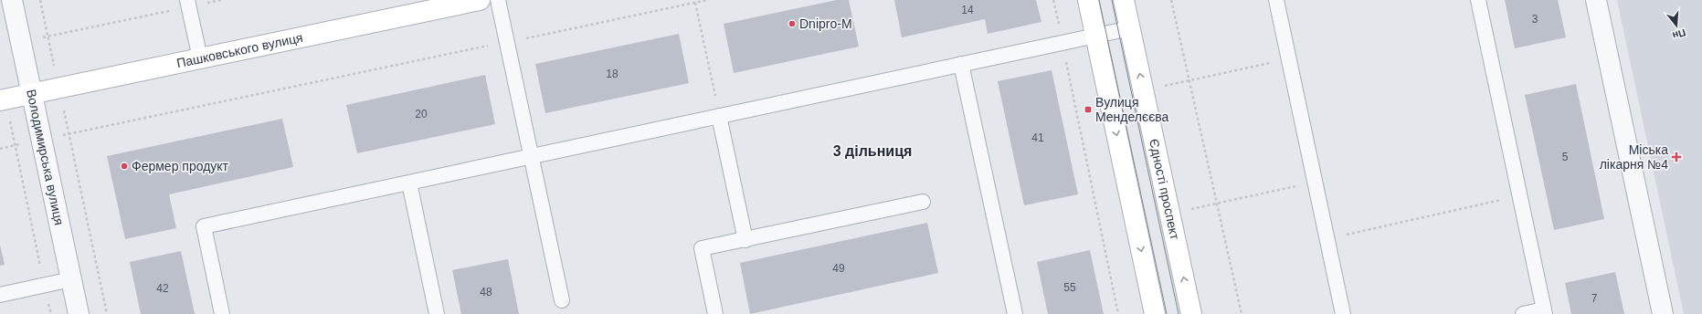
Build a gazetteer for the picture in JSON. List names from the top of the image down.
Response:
{
  "streets": {
    "main road": ["Пашковського вулиця", "Єдності проспект"],
    "street": ["Володимирська вулиця"]
  },
  "crossings": [
    ["Пашковського вулиця", "Володимирська вулиця"]
  ],
  "districts": ["3 дільниця"],
  "places": {
    "other": ["Dnipro-M", "Фермер продукт"],
    "transit": ["Вулиця Менделєєва"],
    "health": ["Міська лікарня №4"]
  },
  "house_numbers": [
    "14",
    "3",
    "18",
    "20",
    "41",
    "5",
    "49",
    "55",
    "42",
    "48",
    "7"
  ],
  "north": "bottom"
}
